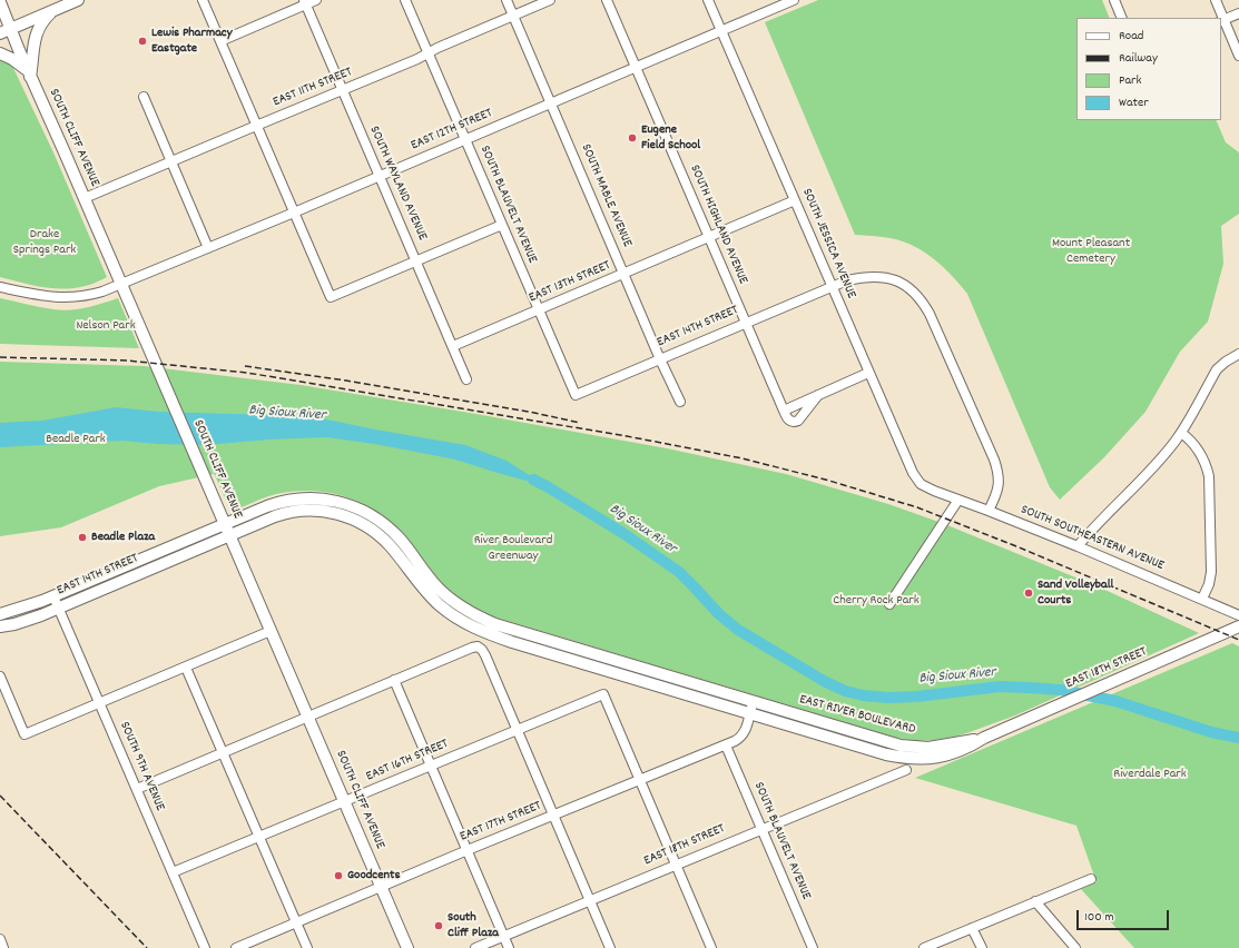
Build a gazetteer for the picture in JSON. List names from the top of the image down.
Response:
{
  "streets": {
    "main road": [
      "SOUTH CLIFF AVENUE",
      "EAST 14TH STREET",
      "EAST 18TH STREET",
      "EAST RIVER BOULEVARD"
    ],
    "street": [
      "EAST 11TH STREET",
      "EAST 12TH STREET",
      "SOUTH WAYLAND AVENUE",
      "SOUTH MABLE AVENUE",
      "SOUTH BLAUVELT AVENUE",
      "SOUTH HIGHLAND AVENUE",
      "SOUTH JESSICA AVENUE",
      "EAST 13TH STREET",
      "SOUTH SOUTHEASTERN AVENUE",
      "EAST 16TH STREET",
      "SOUTH 9TH AVENUE",
      "EAST 17TH STREET"
    ]
  },
  "crossings": [
    ["EAST 11TH STREET", "SOUTH CLIFF AVENUE"],
    ["EAST 11TH STREET", "SOUTH WAYLAND AVENUE"],
    ["EAST 11TH STREET", "SOUTH MABLE AVENUE"],
    ["EAST 11TH STREET", "SOUTH BLAUVELT AVENUE"],
    ["EAST 12TH STREET", "SOUTH CLIFF AVENUE"],
    ["EAST 12TH STREET", "SOUTH WAYLAND AVENUE"],
    ["EAST 12TH STREET", "SOUTH MABLE AVENUE"],
    ["EAST 12TH STREET", "SOUTH BLAUVELT AVENUE"],
    ["EAST 12TH STREET", "SOUTH HIGHLAND AVENUE"],
    ["EAST 12TH STREET", "SOUTH JESSICA AVENUE"],
    ["SOUTH CLIFF AVENUE", "EAST 14TH STREET"],
    ["SOUTH CLIFF AVENUE", "EAST RIVER BOULEVARD"],
    ["SOUTH CLIFF AVENUE", "EAST 16TH STREET"],
    ["SOUTH CLIFF AVENUE", "EAST 17TH STREET"],
    ["SOUTH WAYLAND AVENUE", "EAST 13TH STREET"],
    ["SOUTH MABLE AVENUE", "EAST 13TH STREET"],
    ["SOUTH MABLE AVENUE", "EAST 14TH STREET"],
    ["SOUTH BLAUVELT AVENUE", "EAST 13TH STREET"],
    ["SOUTH BLAUVELT AVENUE", "EAST 14TH STREET"],
    ["SOUTH BLAUVELT AVENUE", "EAST 18TH STREET"],
    ["SOUTH BLAUVELT AVENUE", "EAST 17TH STREET"],
    ["SOUTH HIGHLAND AVENUE", "EAST 13TH STREET"],
    ["SOUTH HIGHLAND AVENUE", "EAST 14TH STREET"],
    ["SOUTH JESSICA AVENUE", "EAST 13TH STREET"],
    ["SOUTH JESSICA AVENUE", "EAST 14TH STREET"],
    ["SOUTH JESSICA AVENUE", "SOUTH SOUTHEASTERN AVENUE"],
    ["EAST 14TH STREET", "SOUTH SOUTHEASTERN AVENUE"],
    ["EAST 14TH STREET", "EAST RIVER BOULEVARD"],
    ["EAST 14TH STREET", "SOUTH 9TH AVENUE"],
    ["EAST 18TH STREET", "EAST RIVER BOULEVARD"],
    ["EAST RIVER BOULEVARD", "EAST 17TH STREET"],
    ["EAST 16TH STREET", "SOUTH 9TH AVENUE"],
    ["EAST 16TH STREET", "EAST 17TH STREET"]
  ],
  "water": ["Big Sioux River"],
  "parks": [
    "Drake Springs Park",
    "Mount Pleasant Cemetery",
    "Nelson Park",
    "Beadle Park",
    "River Boulevard Greenway",
    "Cherry Rock Park",
    "Riverdale Park"
  ],
  "places": [
    "Lewis Pharmacy Eastgate",
    "Eugene Field School",
    "Beadle Plaza",
    "Sand Volleyball Courts",
    "Goodcents",
    "South Cliff Plaza"
  ],
  "legend": [
    "Road",
    "Railway",
    "Park",
    "Water"
  ],
  "scale_bar": "100 m"
}
